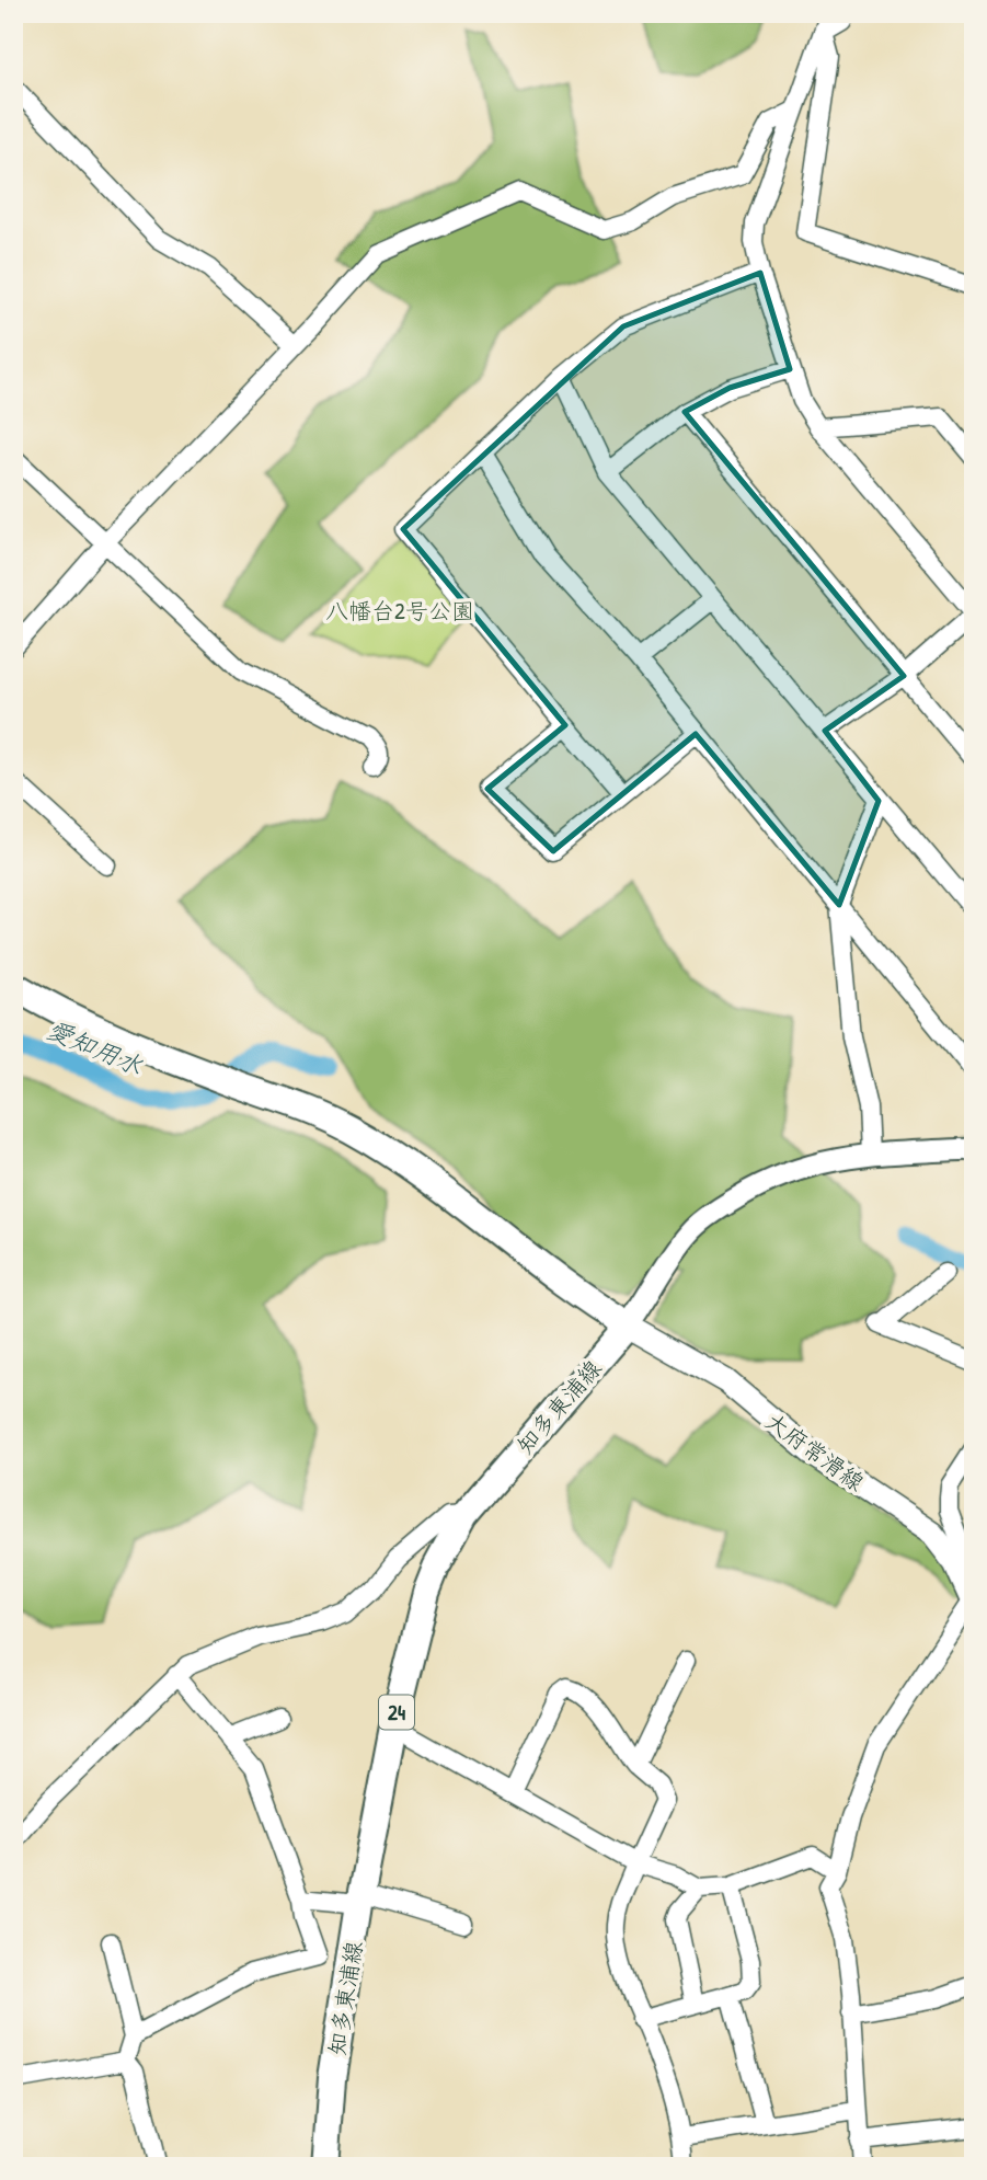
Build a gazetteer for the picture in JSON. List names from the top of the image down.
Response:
{
  "streets": {
    "main road": ["知多東浦線", "大府常滑線", "24"]
  },
  "crossings": [
    ["知多東浦線", "大府常滑線"]
  ],
  "water": ["愛知用水"],
  "parks": ["八幡台2号公園"]
}
